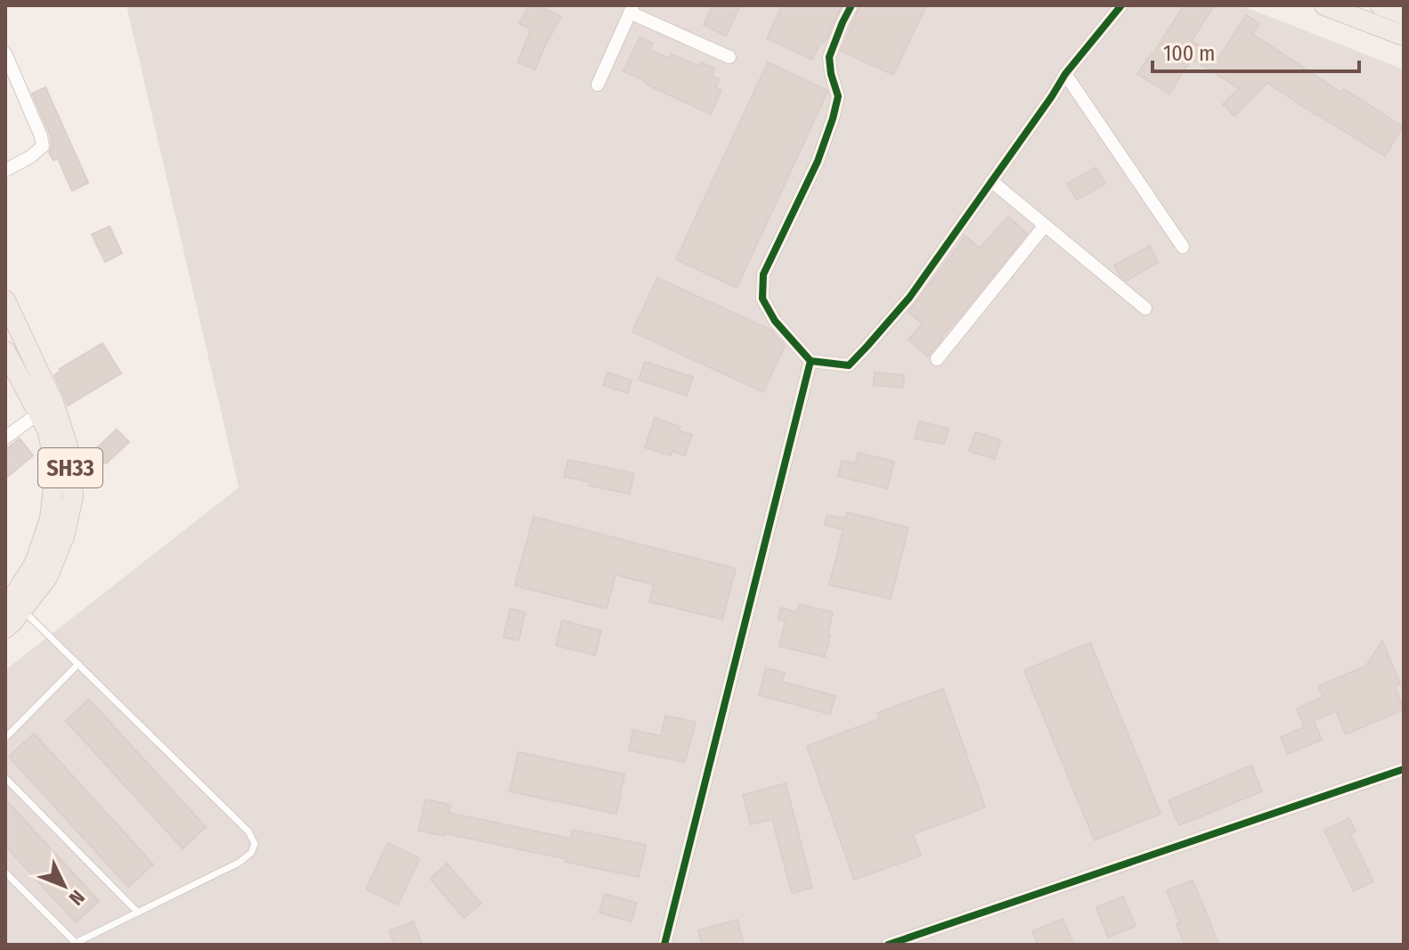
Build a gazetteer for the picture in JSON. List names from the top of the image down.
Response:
{
  "streets": {
    "main road": ["SH33"]
  },
  "scale_bar": "100 m",
  "north": "bottom right"
}
